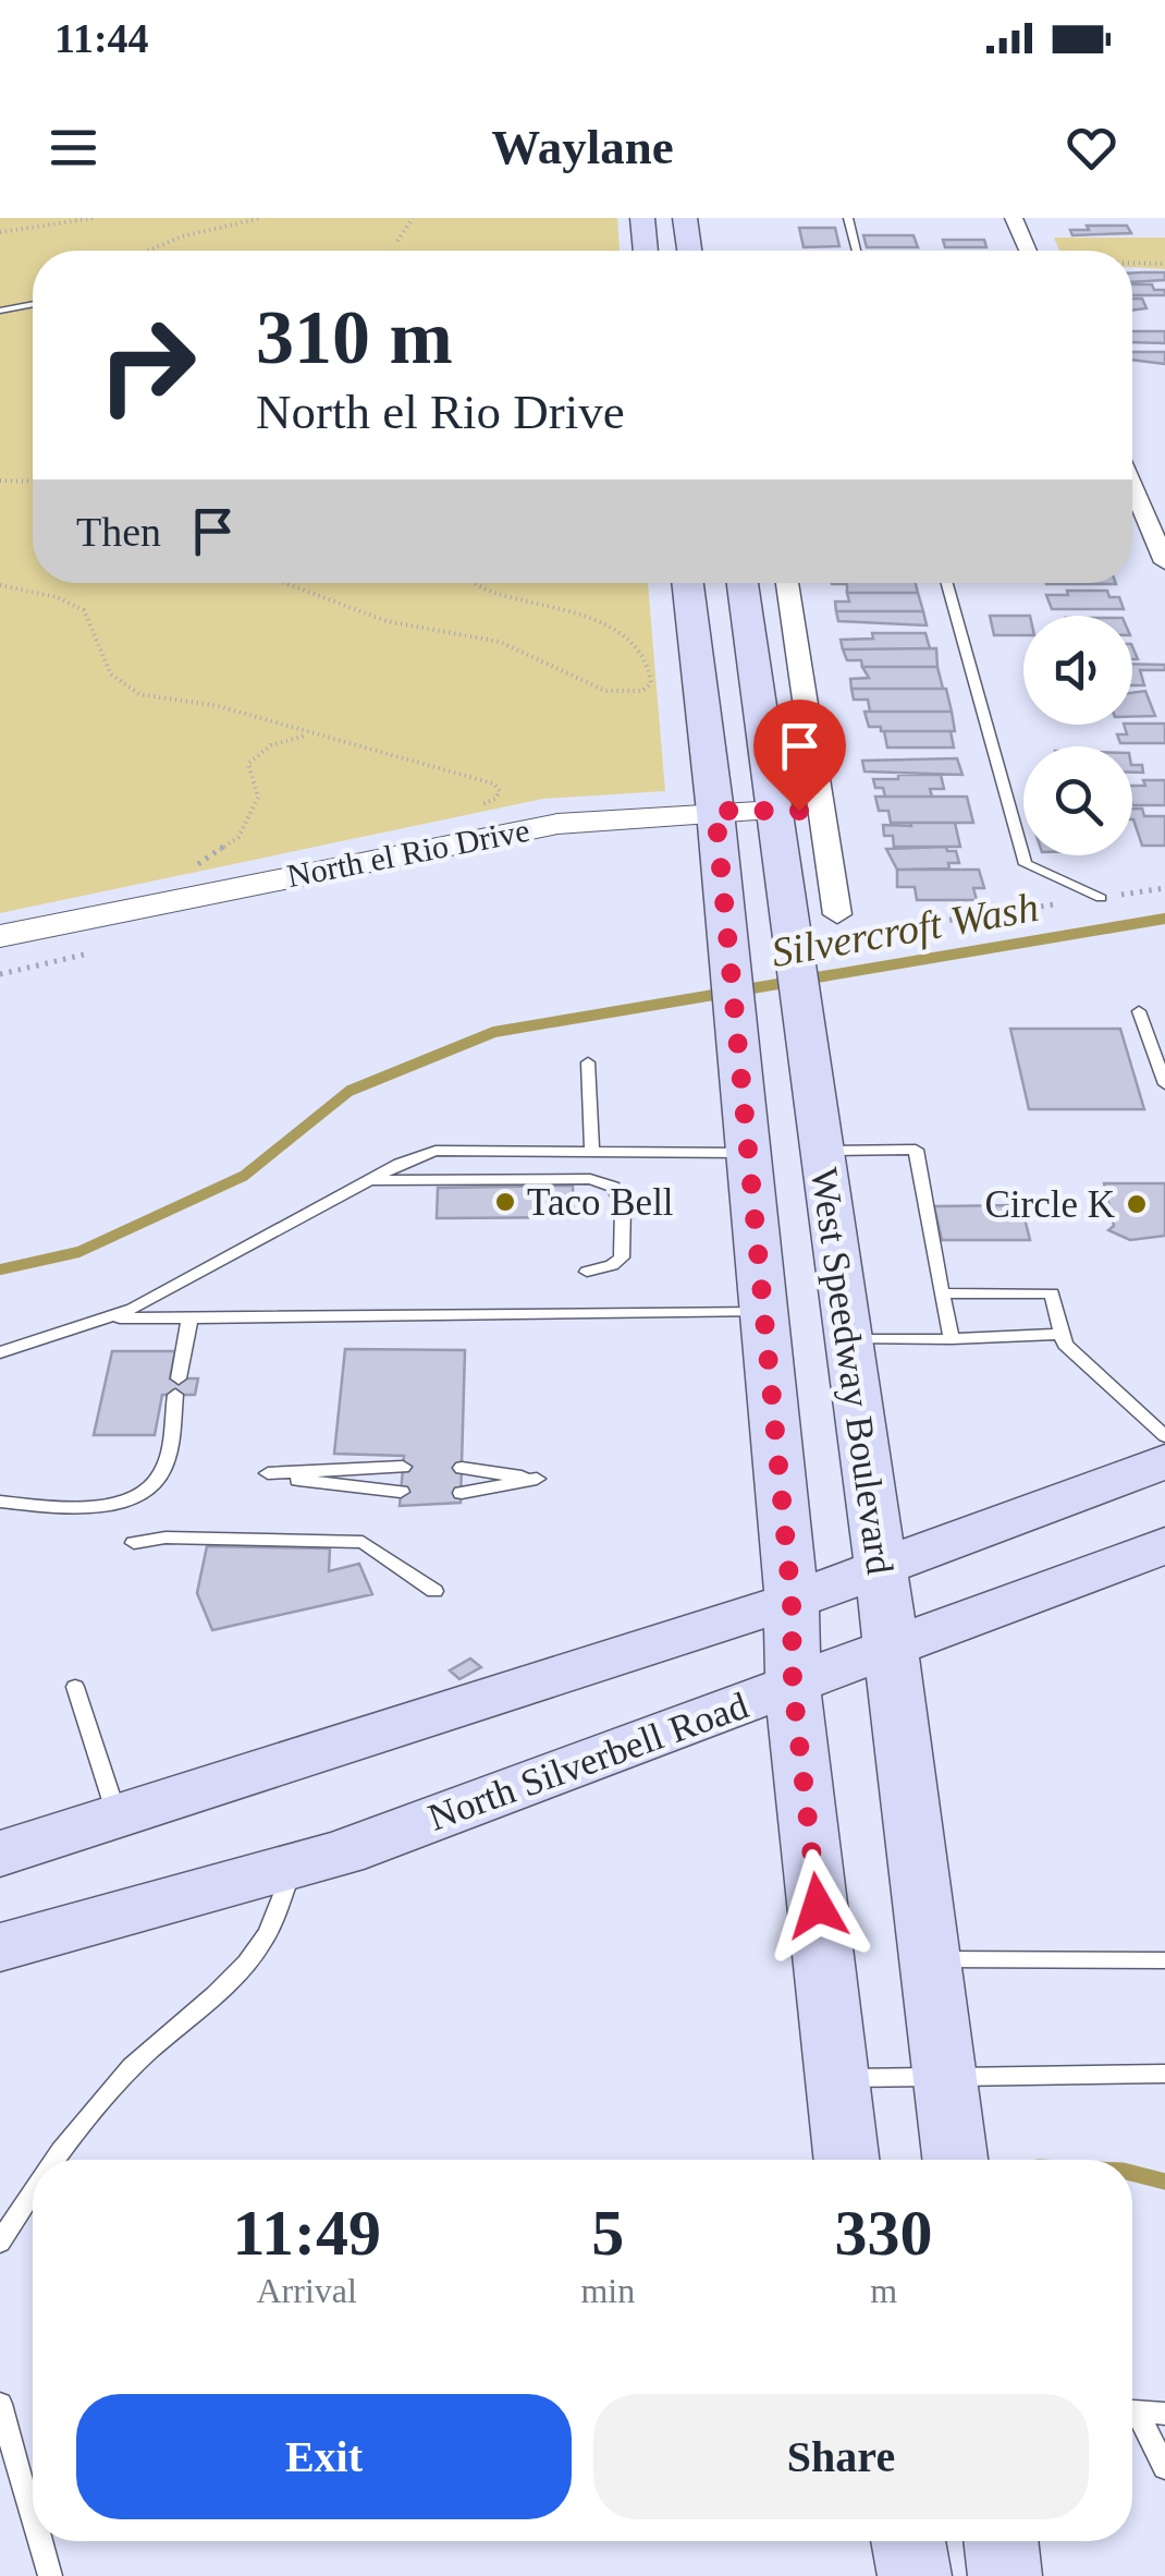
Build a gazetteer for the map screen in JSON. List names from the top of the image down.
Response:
{
  "streets": {
    "main road": ["West Speedway Boulevard", "North Silverbell Road"],
    "street": ["North el Rio Drive"]
  },
  "crossings": [
    ["North el Rio Drive", "West Speedway Boulevard"],
    ["West Speedway Boulevard", "North Silverbell Road"]
  ],
  "water": ["Silvercroft Wash"],
  "places": ["Taco Bell", "Circle K"],
  "page": {
    "status": "11:44",
    "header": "Waylane",
    "turn": ["310 m", "North el Rio Drive"],
    "then": "Then",
    "eta": [
      "11:49",
      "Arrival",
      "5",
      "min",
      "330",
      "m"
    ],
    "buttons": ["Exit", "Share"]
  }
}
